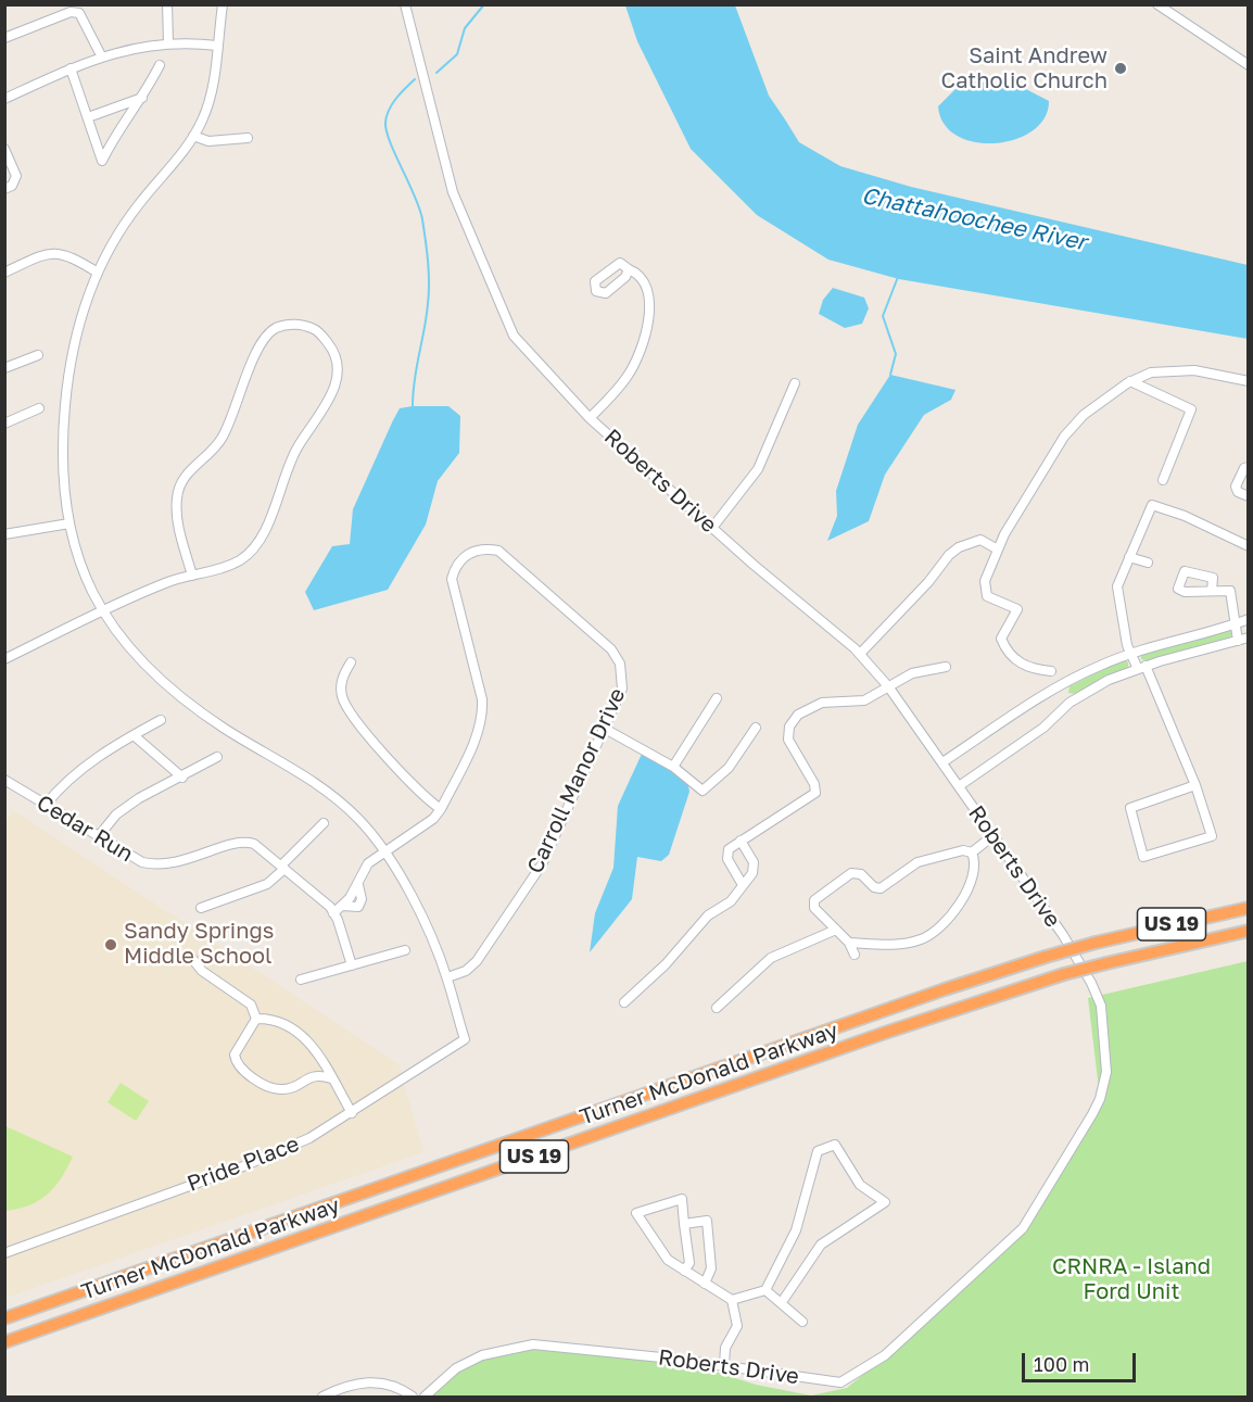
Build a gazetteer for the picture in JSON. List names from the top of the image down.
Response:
{
  "streets": {
    "highway": ["US 19", "Turner McDonald Parkway"],
    "street": [
      "Roberts Drive",
      "Carroll Manor Drive",
      "Cedar Run",
      "Pride Place"
    ]
  },
  "crossings": [
    ["Carroll Manor Drive", "Pride Place"]
  ],
  "water": ["Chattahoochee River"],
  "parks": ["CRNRA - Island Ford Unit"],
  "places": ["Saint Andrew Catholic Church", "Sandy Springs Middle School"],
  "scale_bar": "100 m"
}
